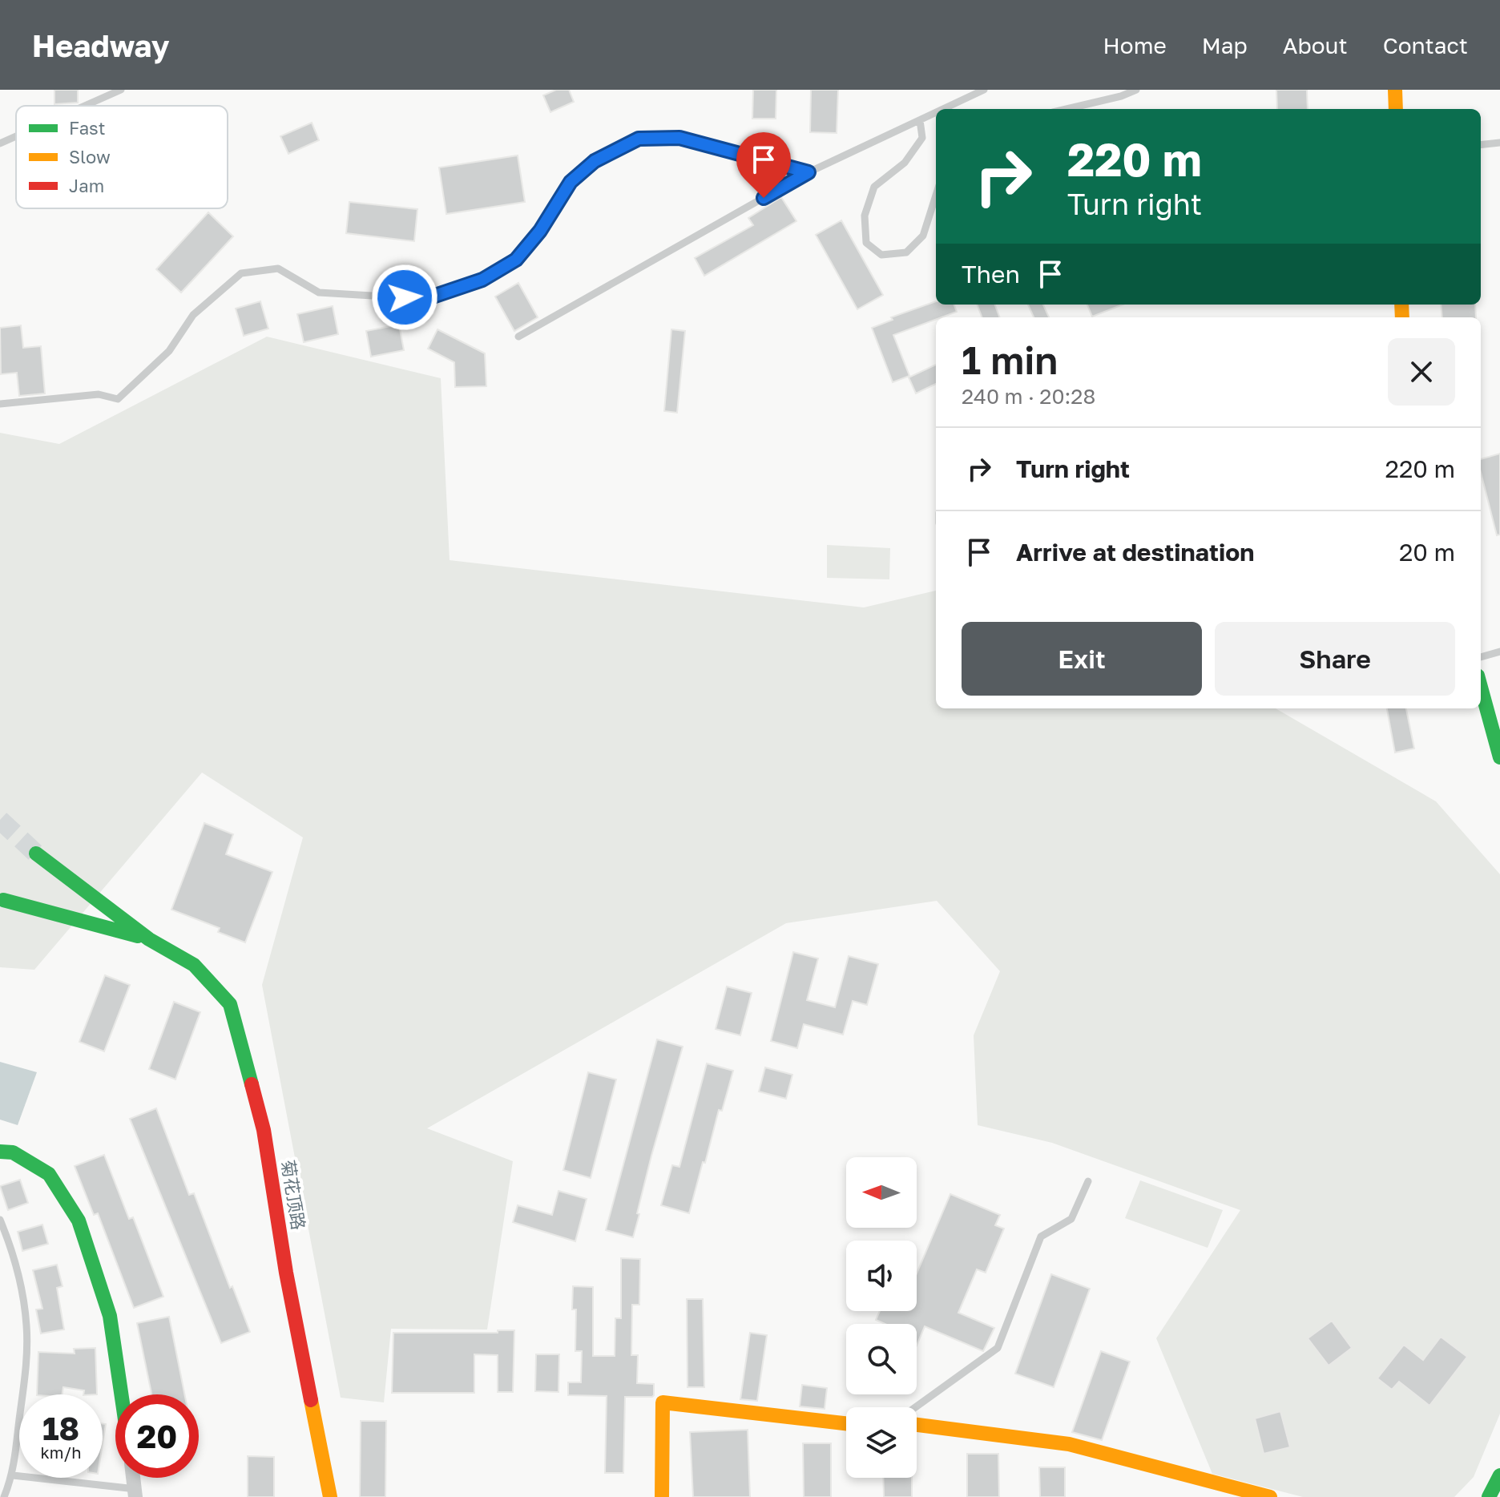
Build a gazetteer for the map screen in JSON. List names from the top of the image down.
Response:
{
  "streets": {
    "street": ["菊花顶路"]
  },
  "legend": ["Fast", "Slow", "Jam"],
  "north": "left",
  "page": {
    "header": "Headway",
    "nav": [
      "Home",
      "Map",
      "About",
      "Contact"
    ],
    "turn": ["220 m", "Turn right"],
    "then": "Then",
    "heading": ["1 min", "240 m · 20:28"],
    "list": [
      {
        "name": "Turn right",
        "value": "220 m"
      },
      {
        "name": "Arrive at destination",
        "value": "20 m"
      }
    ],
    "buttons": ["Exit", "Share"],
    "speed": "18 km/h",
    "limit": "20"
  }
}
